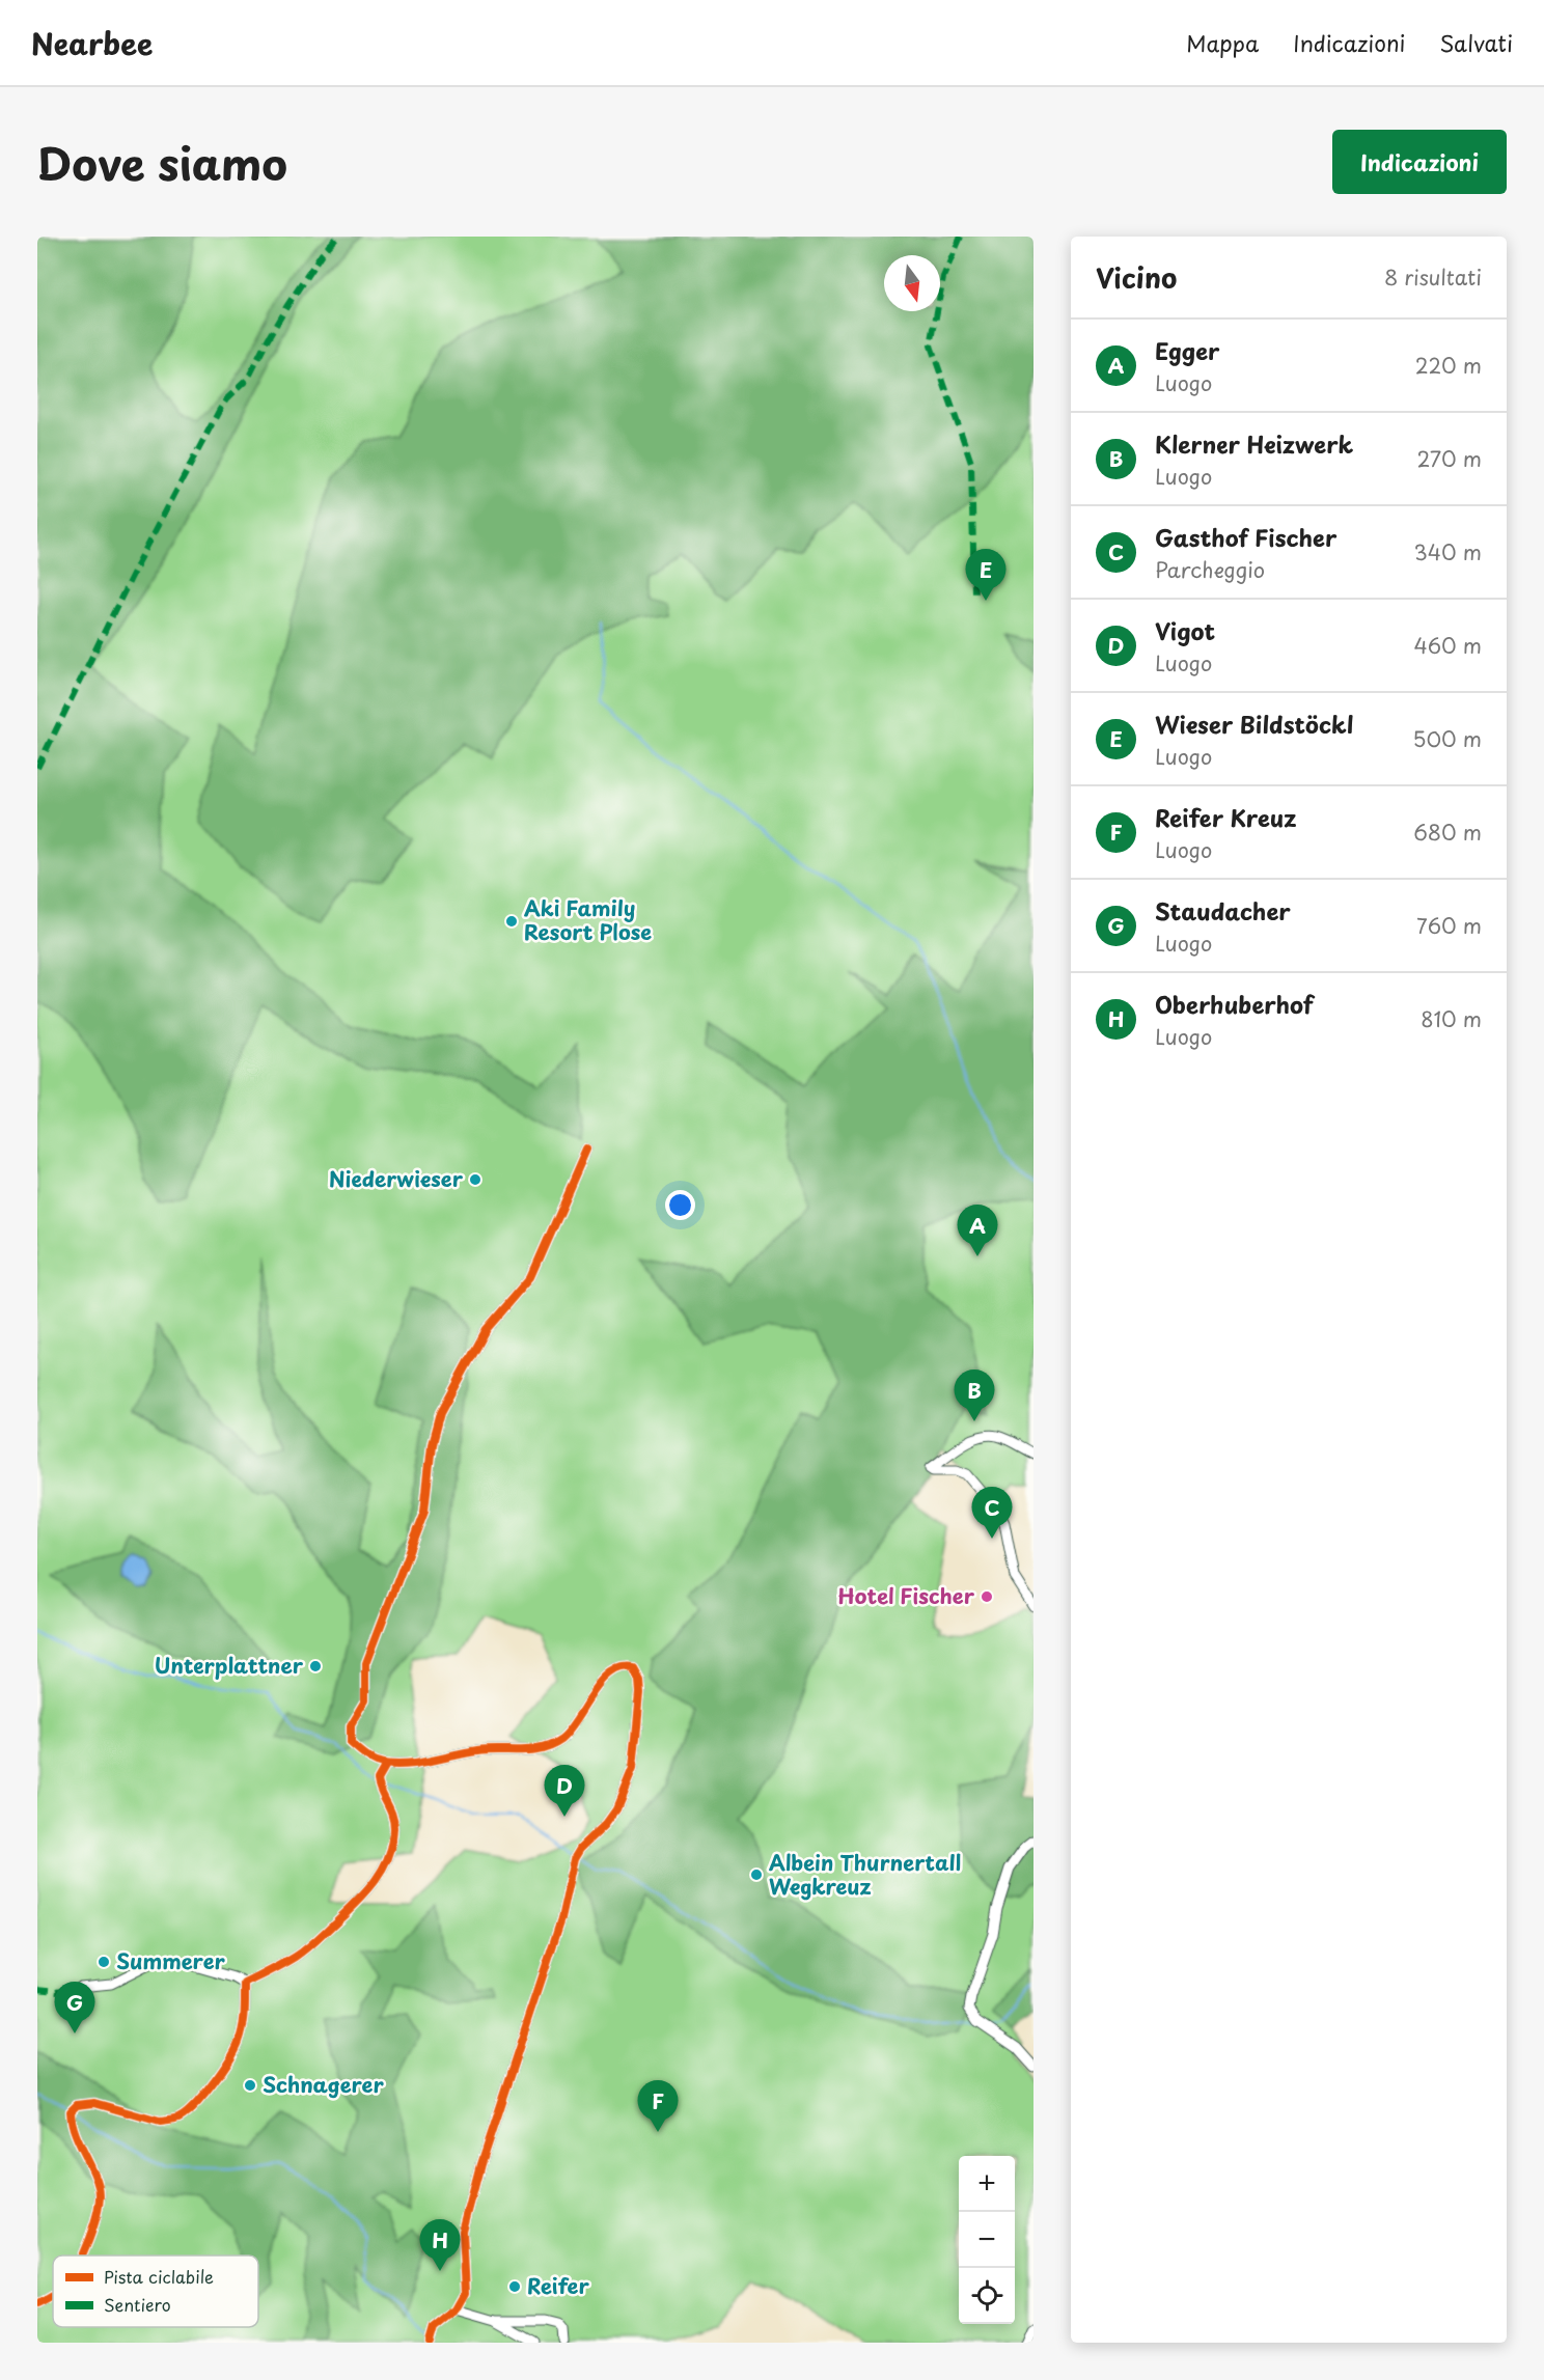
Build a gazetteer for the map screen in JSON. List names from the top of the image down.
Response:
{
  "places": [
    "Aki Family Resort Plose",
    "Niederwieser",
    "Hotel Fischer",
    "Unterplattner",
    "Albein Thurnertall Wegkreuz",
    "Summerer",
    "Schnagerer",
    "Reifer"
  ],
  "legend": ["Pista ciclabile", "Sentiero"],
  "north": "bottom",
  "page": {
    "header": "Nearbee",
    "nav": ["Mappa", "Indicazioni", "Salvati"],
    "title": "Dove siamo",
    "buttons": "Indicazioni",
    "heading": ["Vicino", "8 risultati"],
    "list": [
      {
        "mark": "A",
        "name": "Egger",
        "note": "Luogo",
        "value": "220 m"
      },
      {
        "mark": "B",
        "name": "Klerner Heizwerk",
        "note": "Luogo",
        "value": "270 m"
      },
      {
        "mark": "C",
        "name": "Gasthof Fischer",
        "note": "Parcheggio",
        "value": "340 m"
      },
      {
        "mark": "D",
        "name": "Vigot",
        "note": "Luogo",
        "value": "460 m"
      },
      {
        "mark": "E",
        "name": "Wieser Bildstöckl",
        "note": "Luogo",
        "value": "500 m"
      },
      {
        "mark": "F",
        "name": "Reifer Kreuz",
        "note": "Luogo",
        "value": "680 m"
      },
      {
        "mark": "G",
        "name": "Staudacher",
        "note": "Luogo",
        "value": "760 m"
      },
      {
        "mark": "H",
        "name": "Oberhuberhof",
        "note": "Luogo",
        "value": "810 m"
      }
    ],
    "pins": [
      "E",
      "A",
      "B",
      "C",
      "D",
      "G",
      "F",
      "H"
    ],
    "map_buttons": ["+", "−"]
  }
}
